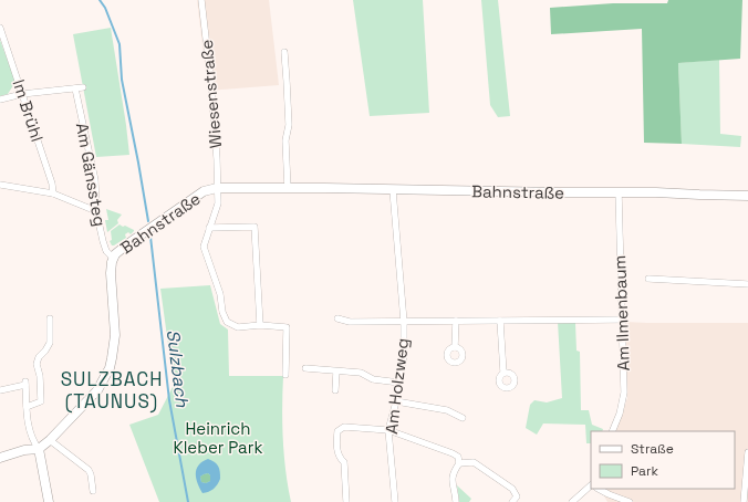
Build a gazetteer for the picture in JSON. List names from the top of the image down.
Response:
{
  "streets": {
    "street": [
      "Wiesenstraße",
      "Im Brühl",
      "Am Gänssteg",
      "Bahnstraße",
      "Am Ilmenbaum",
      "Am Holzweg"
    ]
  },
  "crossings": [
    ["Wiesenstraße", "Bahnstraße"],
    ["Am Gänssteg", "Bahnstraße"],
    ["Bahnstraße", "Am Ilmenbaum"],
    ["Bahnstraße", "Am Holzweg"]
  ],
  "districts": ["SULZBACH (TAUNUS)"],
  "water": ["Sulzbach"],
  "parks": ["Heinrich Kleber Park"],
  "legend": ["Straße", "Park"]
}
